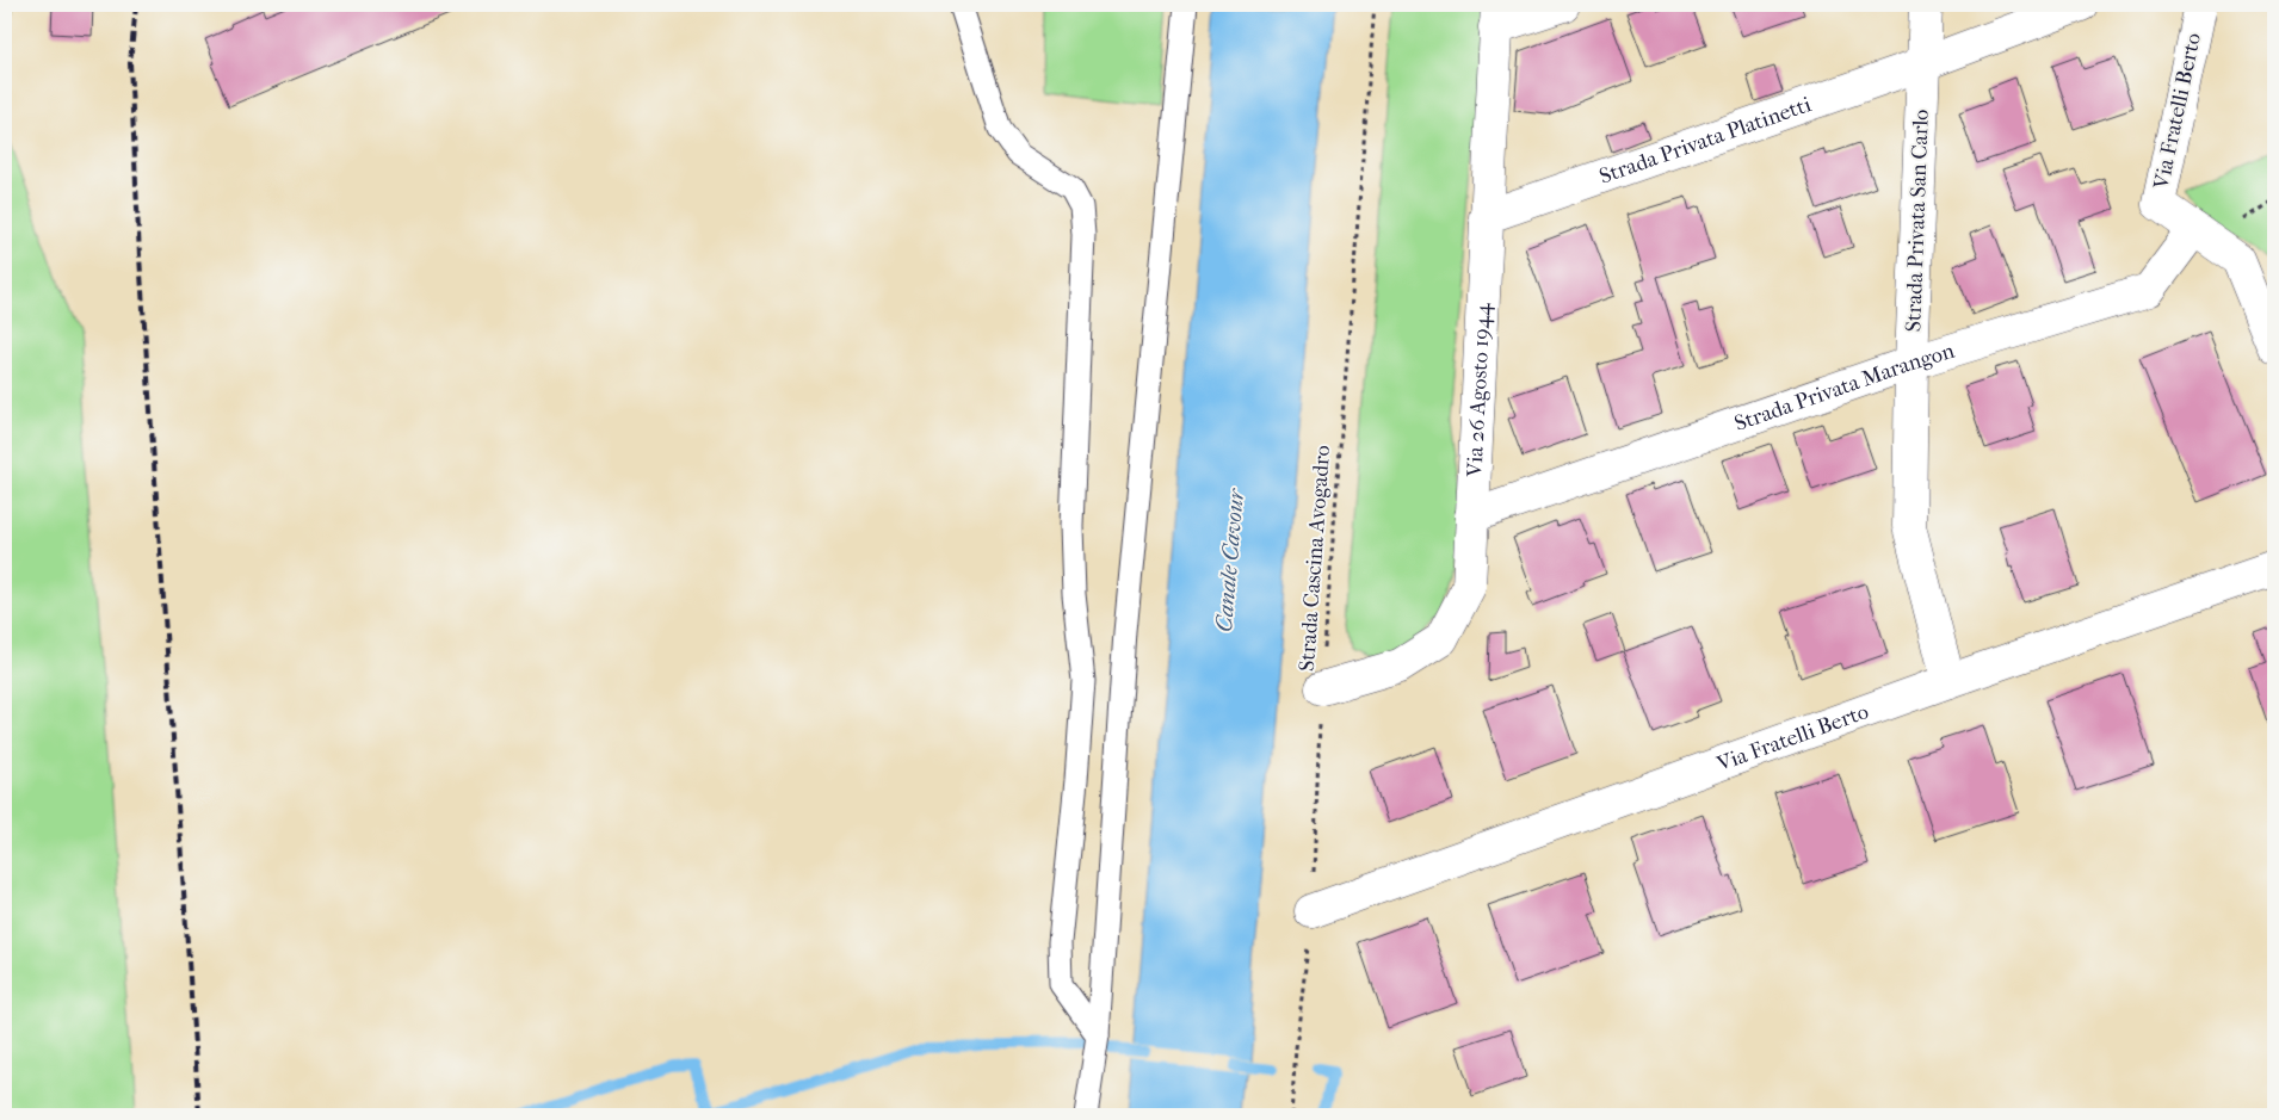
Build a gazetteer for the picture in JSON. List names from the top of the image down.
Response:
{
  "streets": {
    "street": [
      "Via Fratelli Berto",
      "Strada Privata Platinetti",
      "Strada Privata San Carlo",
      "Strada Privata Marangon",
      "Via 26 Agosto 1944"
    ],
    "path": ["Strada Cascina Avogadro"]
  },
  "crossings": [
    ["Via Fratelli Berto", "Strada Privata San Carlo"],
    ["Via Fratelli Berto", "Strada Privata Marangon"],
    ["Via Fratelli Berto", "Strada Cascina Avogadro"],
    ["Strada Privata Platinetti", "Strada Privata San Carlo"],
    ["Strada Privata Platinetti", "Via 26 Agosto 1944"],
    ["Strada Privata San Carlo", "Strada Privata Marangon"],
    ["Strada Privata Marangon", "Via 26 Agosto 1944"],
    ["Via 26 Agosto 1944", "Strada Cascina Avogadro"]
  ],
  "water": ["Canale Cavour"]
}
